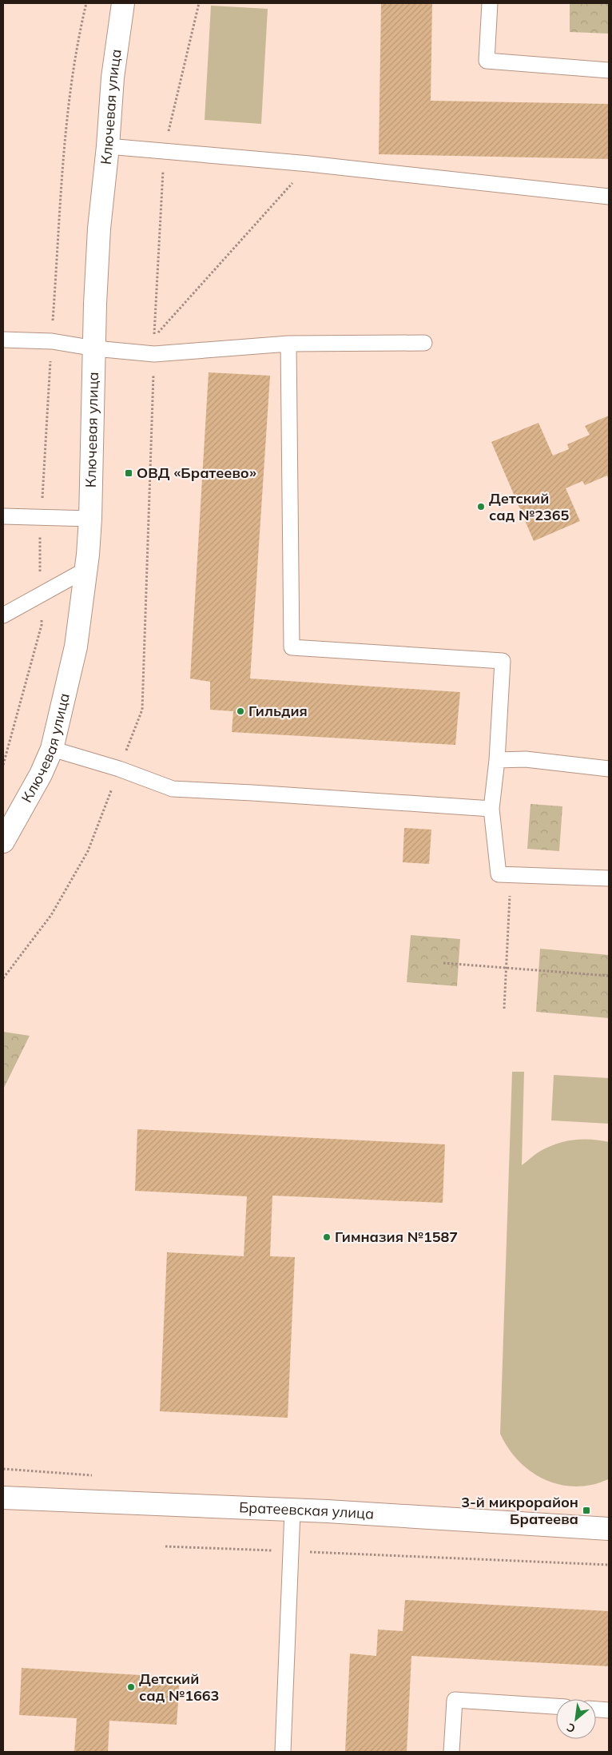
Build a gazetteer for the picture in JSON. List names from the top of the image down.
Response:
{
  "streets": {
    "street": ["Ключевая улица", "Братеевская улица"]
  },
  "places": {
    "transit": ["ОВД «Братеево»", "3-й микрорайон Братеева"],
    "other": [
      "Детский сад №2365",
      "Гильдия",
      "Гимназия №1587",
      "Детский сад №1663"
    ]
  },
  "north": "bottom left"
}
